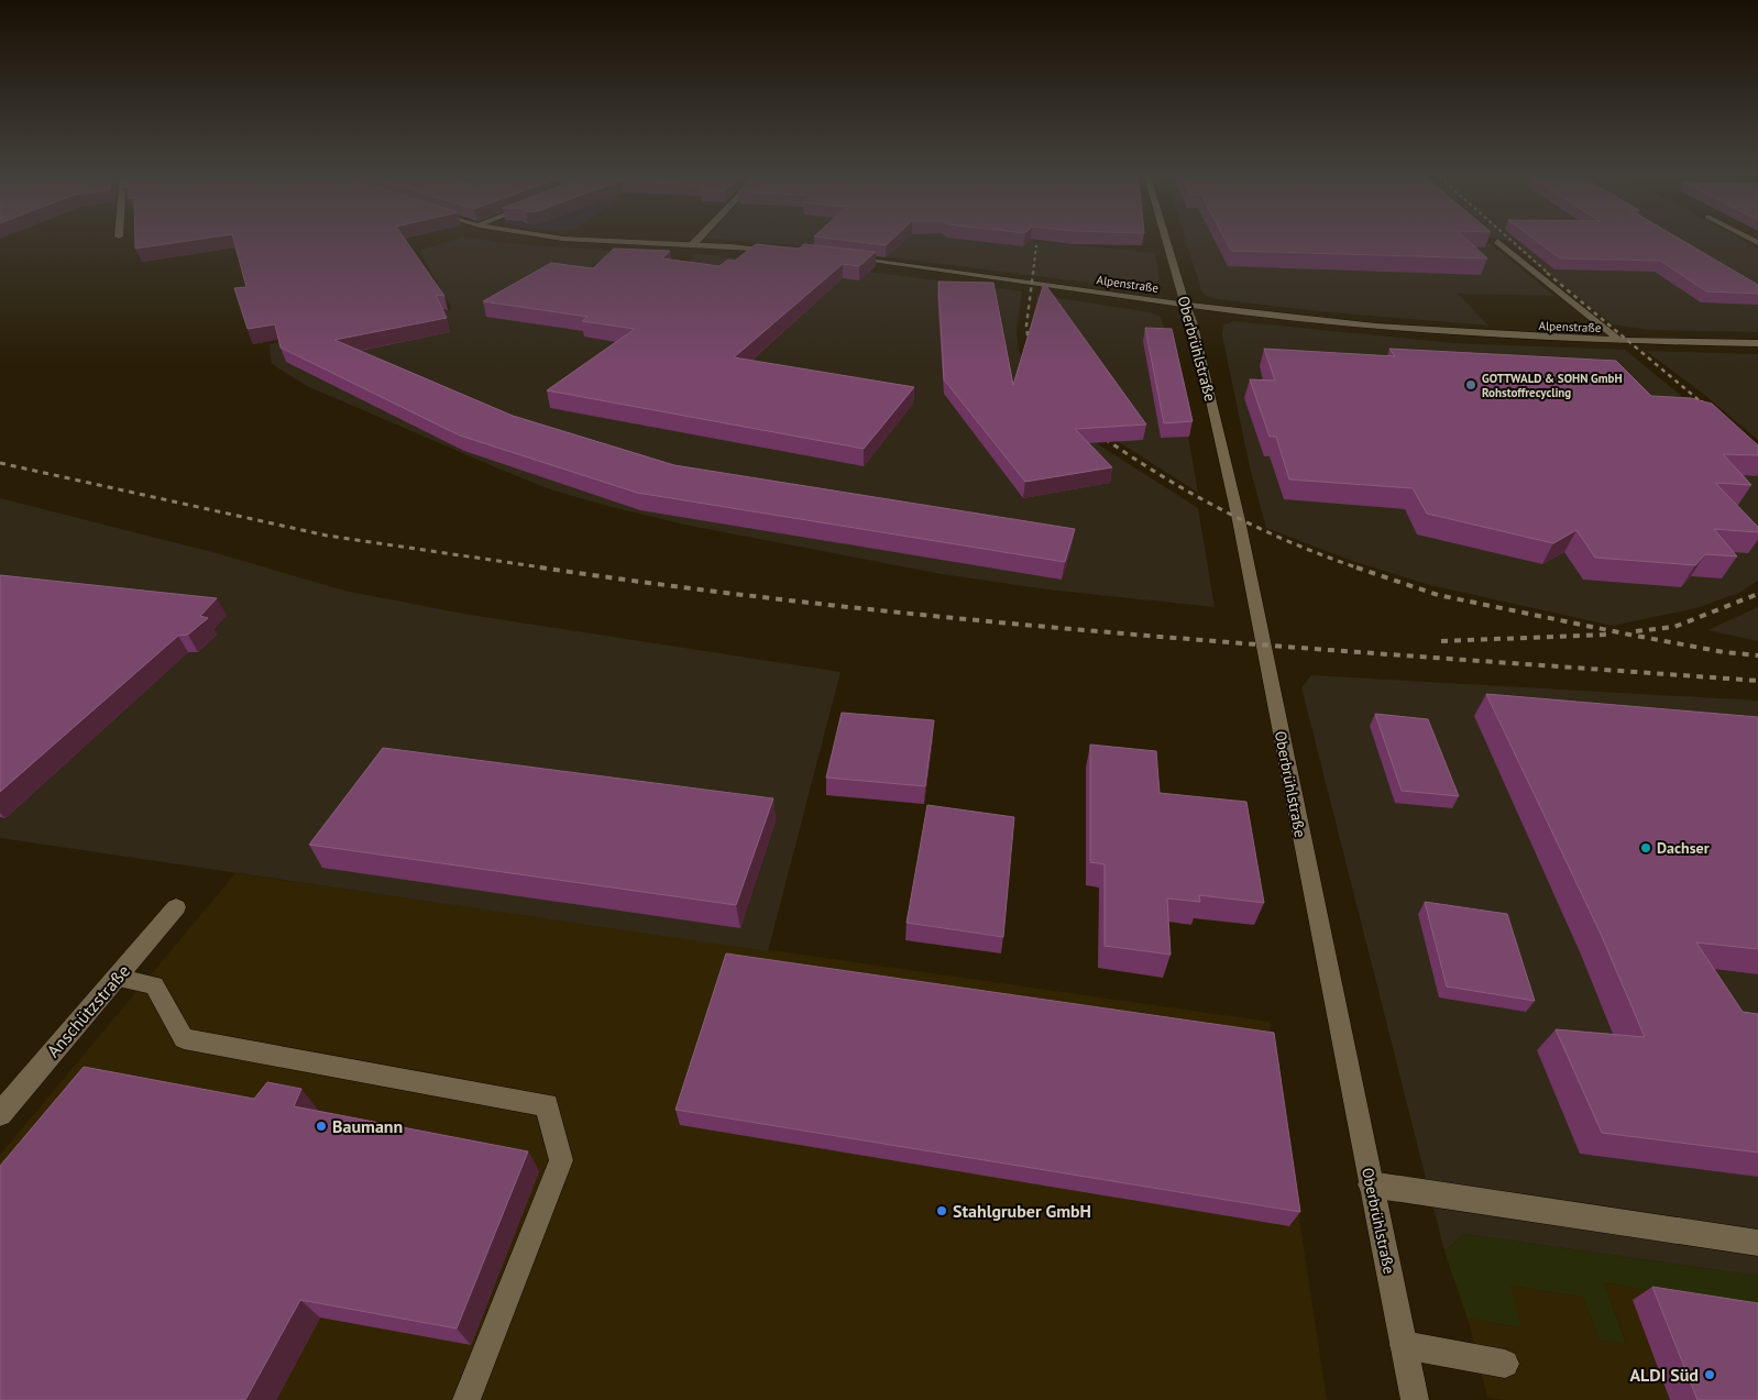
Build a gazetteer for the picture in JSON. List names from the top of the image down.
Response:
{
  "streets": {
    "street": ["Alpenstraße", "Oberbrühlstraße", "Anschützstraße"]
  },
  "crossings": [
    ["Alpenstraße", "Oberbrühlstraße"]
  ],
  "places": [
    "GOTTWALD & SOHN GmbH Rohstoffrecycling",
    "Dachser",
    "Baumann",
    "Stahlgruber GmbH",
    "ALDI Süd"
  ]
}
